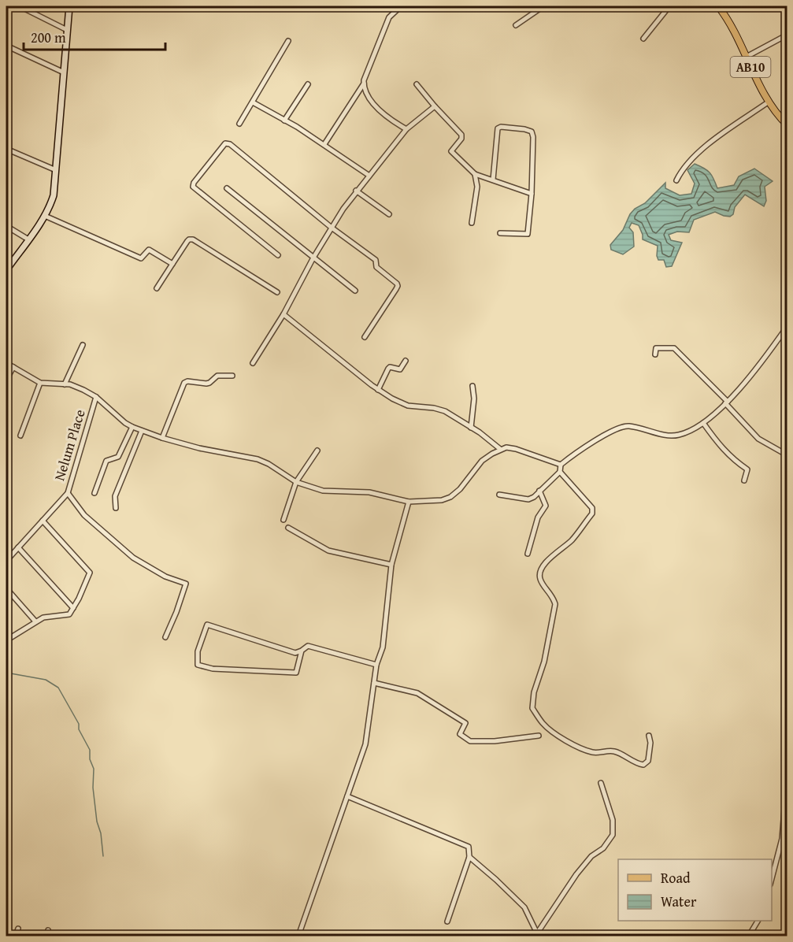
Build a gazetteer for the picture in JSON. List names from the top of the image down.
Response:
{
  "streets": {
    "main road": ["AB10"],
    "street": ["Nelum Place"]
  },
  "legend": ["Road", "Water"],
  "scale_bar": "200 m"
}
